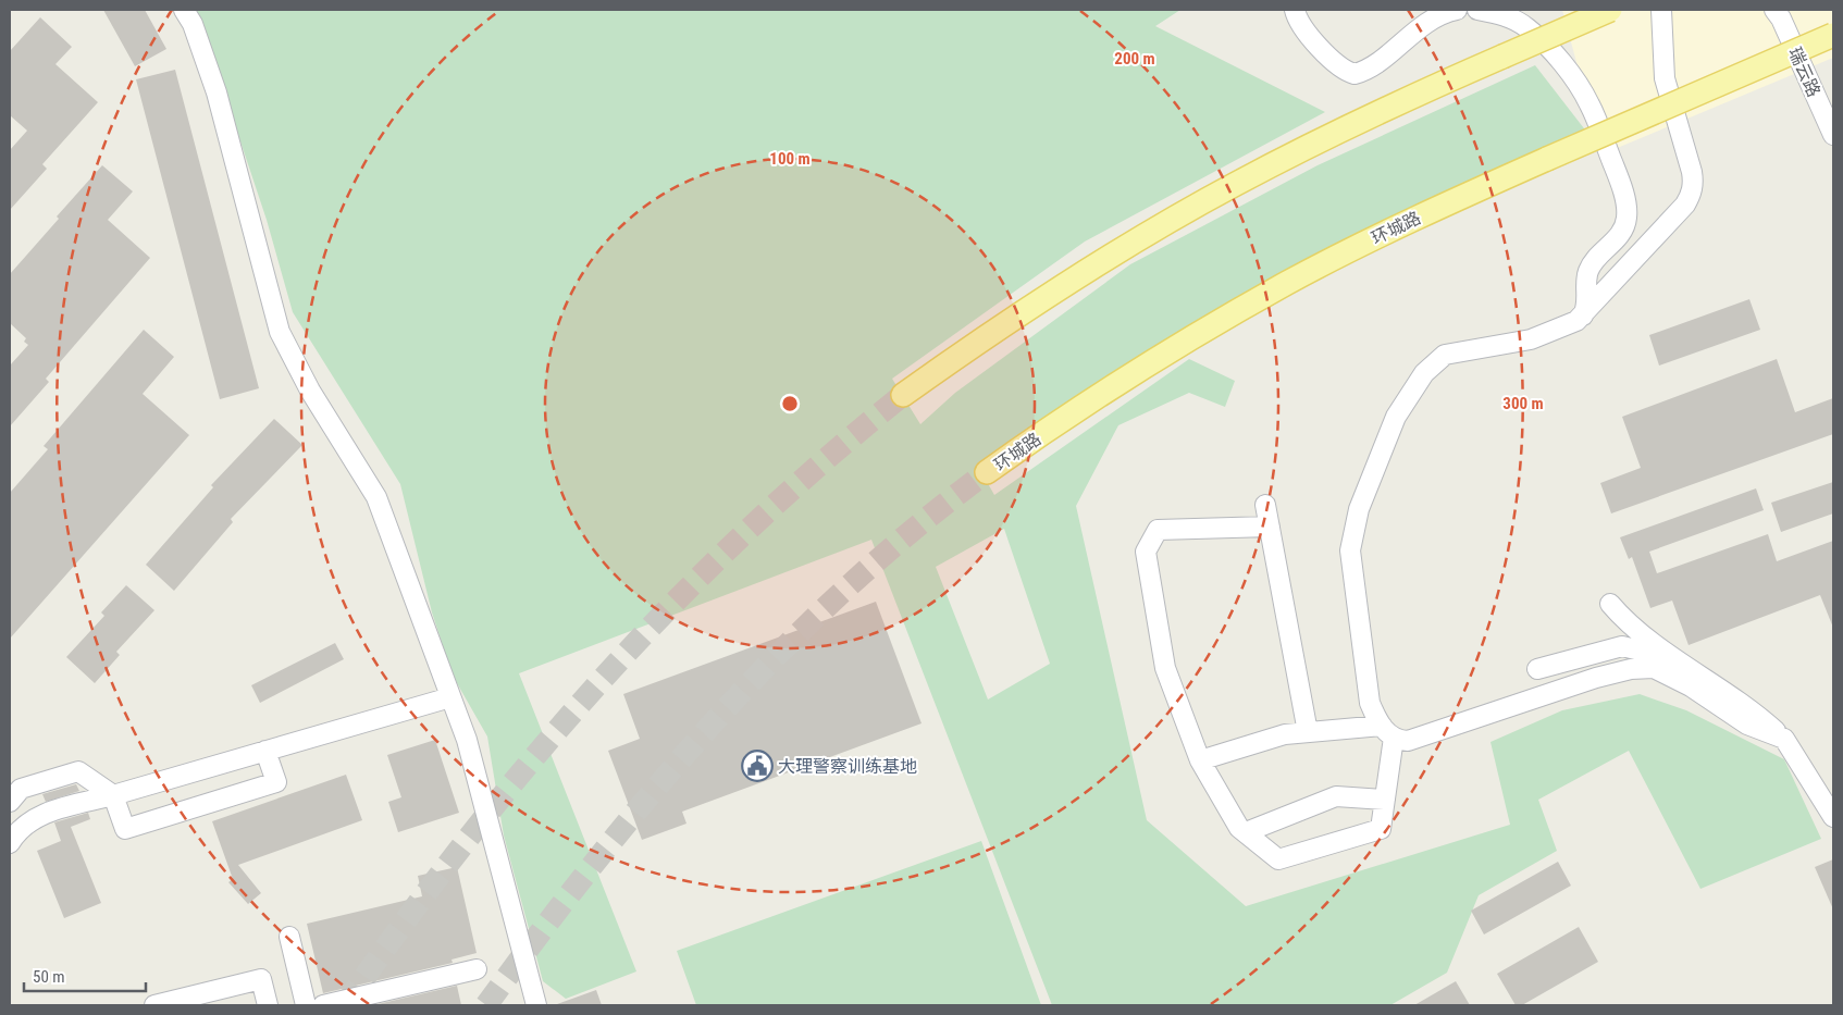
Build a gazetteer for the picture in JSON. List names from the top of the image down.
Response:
{
  "streets": {
    "main road": ["环城路"],
    "street": ["瑞云路"]
  },
  "places": {
    "public building": ["大理警察训练基地"]
  },
  "scale_bar": "50 m",
  "rings": ["200 m", "100 m", "300 m"]
}
